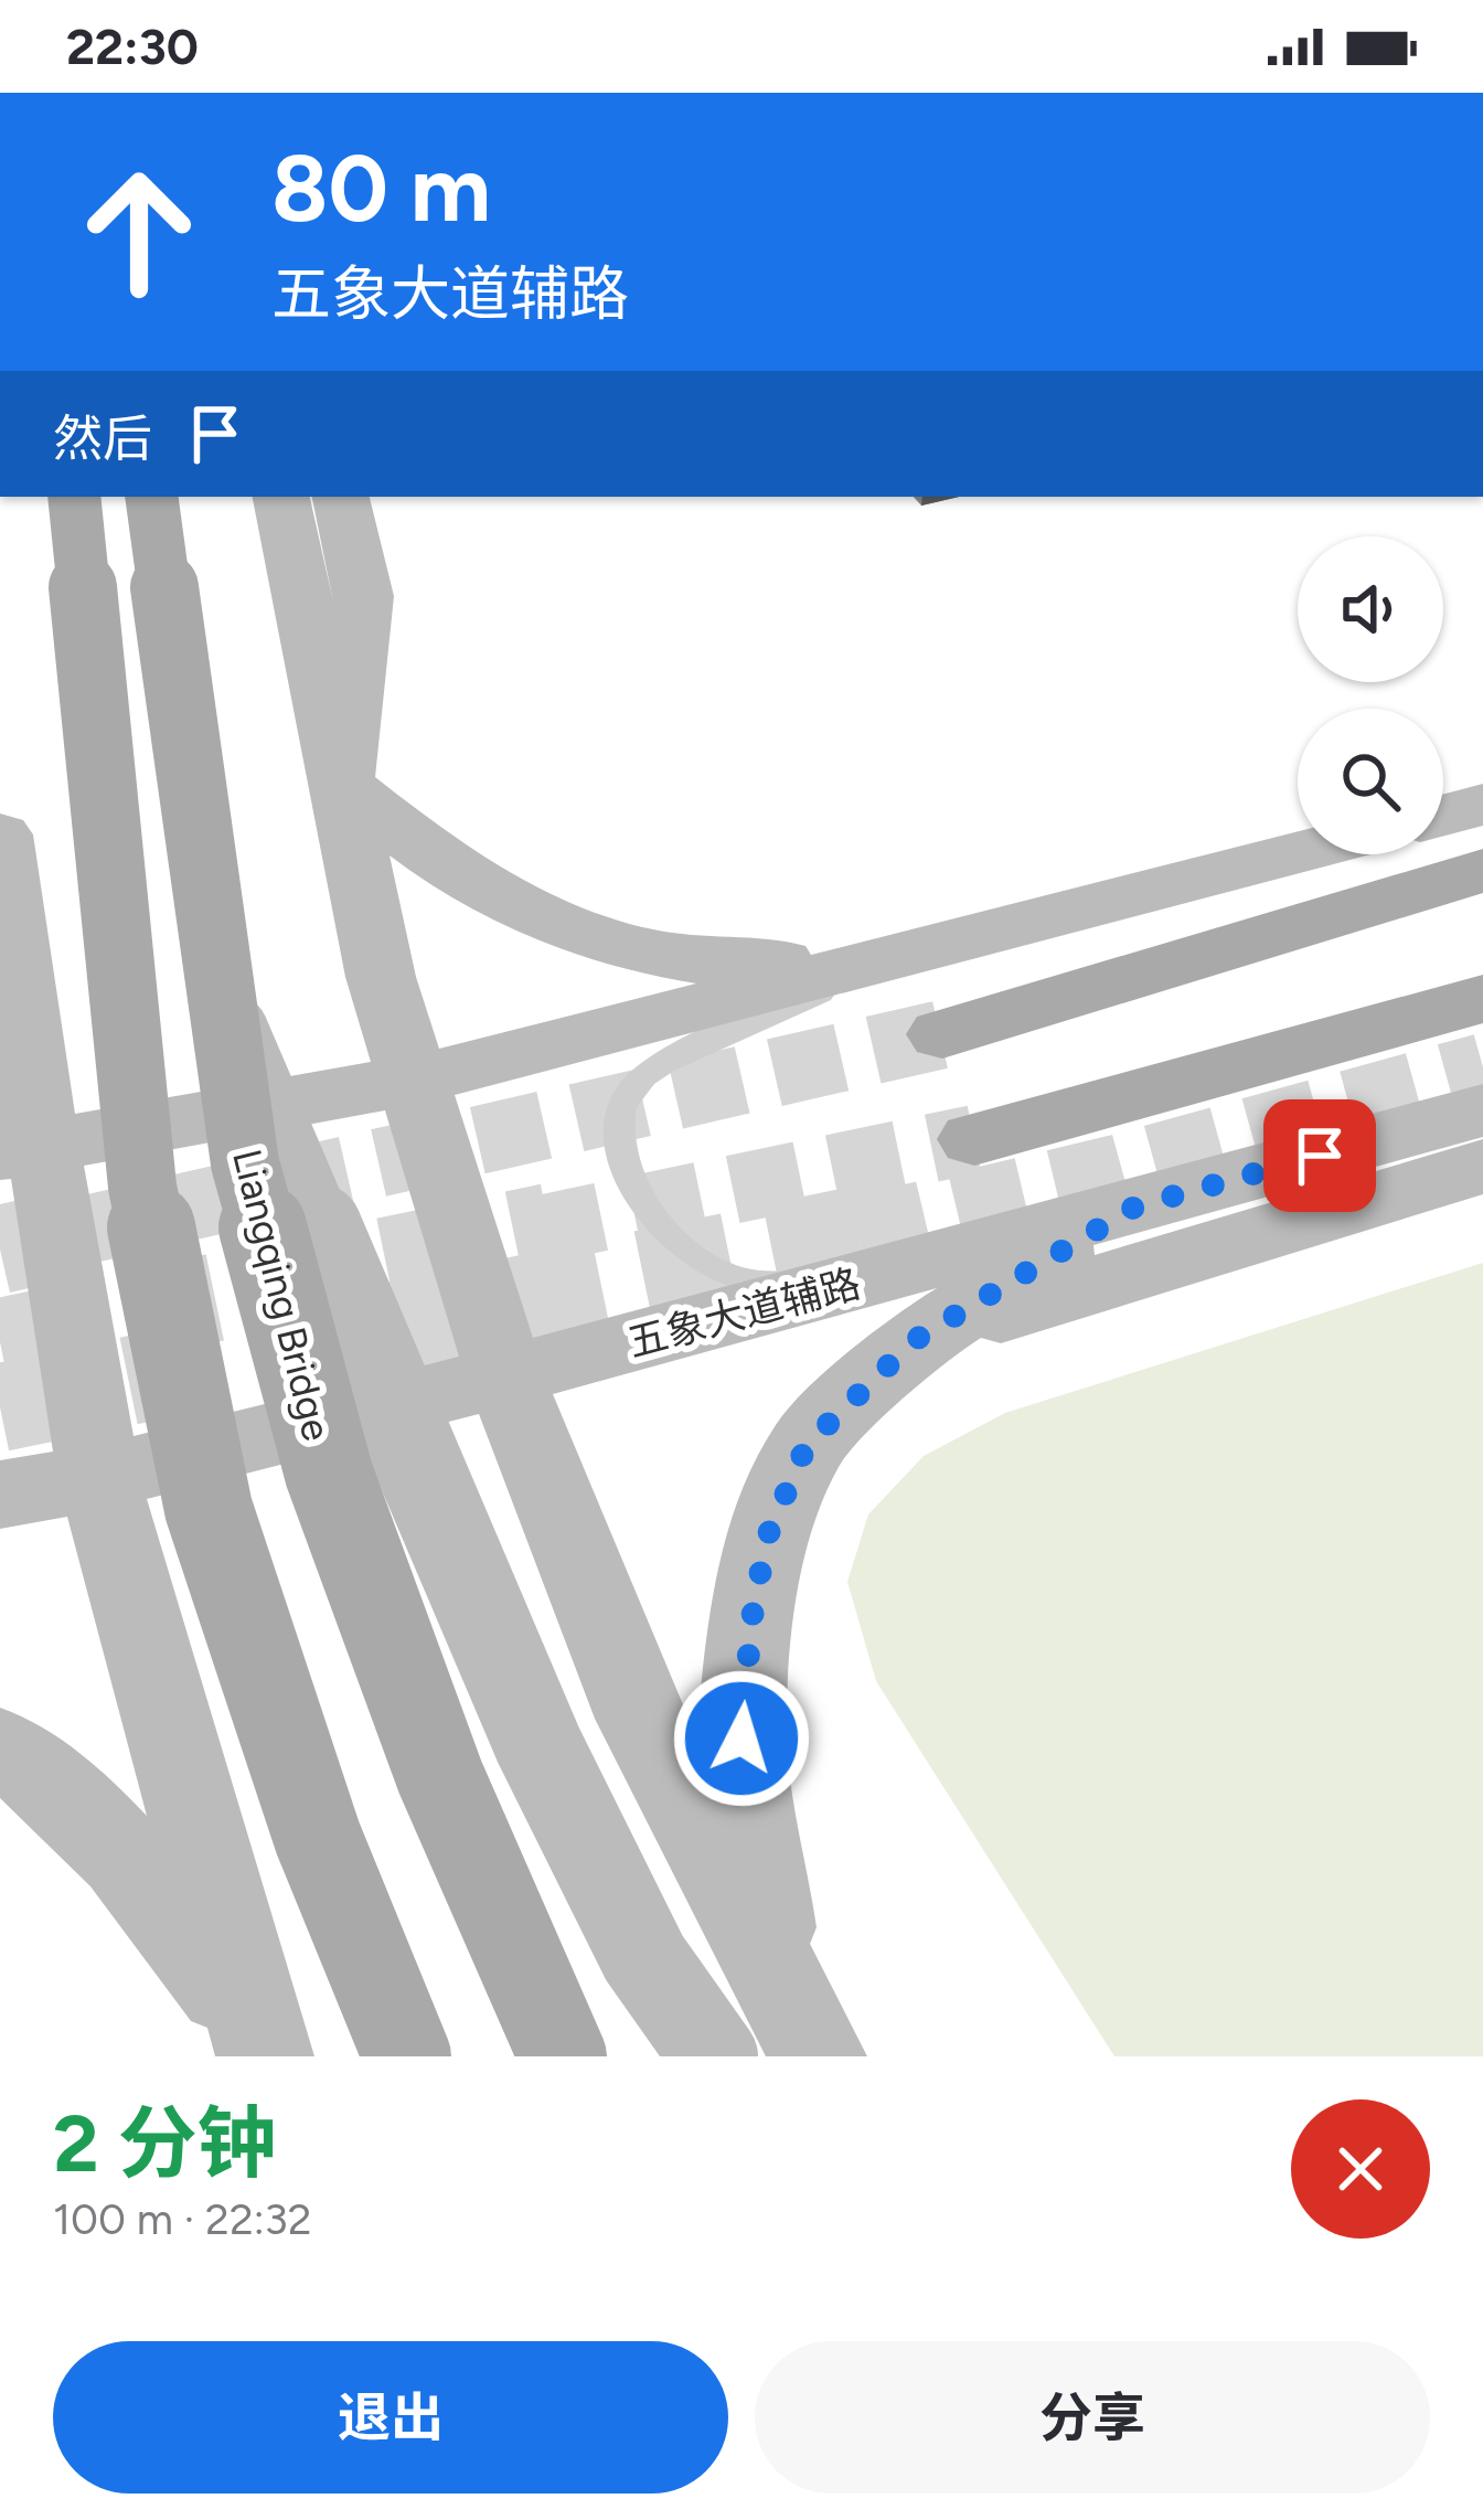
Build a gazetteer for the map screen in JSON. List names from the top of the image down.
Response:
{
  "streets": {
    "main road": ["Liangqing Bridge", "五象大道辅路"]
  },
  "page": {
    "status": "22:30",
    "turn": ["80 m", "五象大道辅路"],
    "then": "然后",
    "heading": ["2 分钟", "100 m · 22:32"],
    "buttons": ["退出", "分享"]
  }
}
